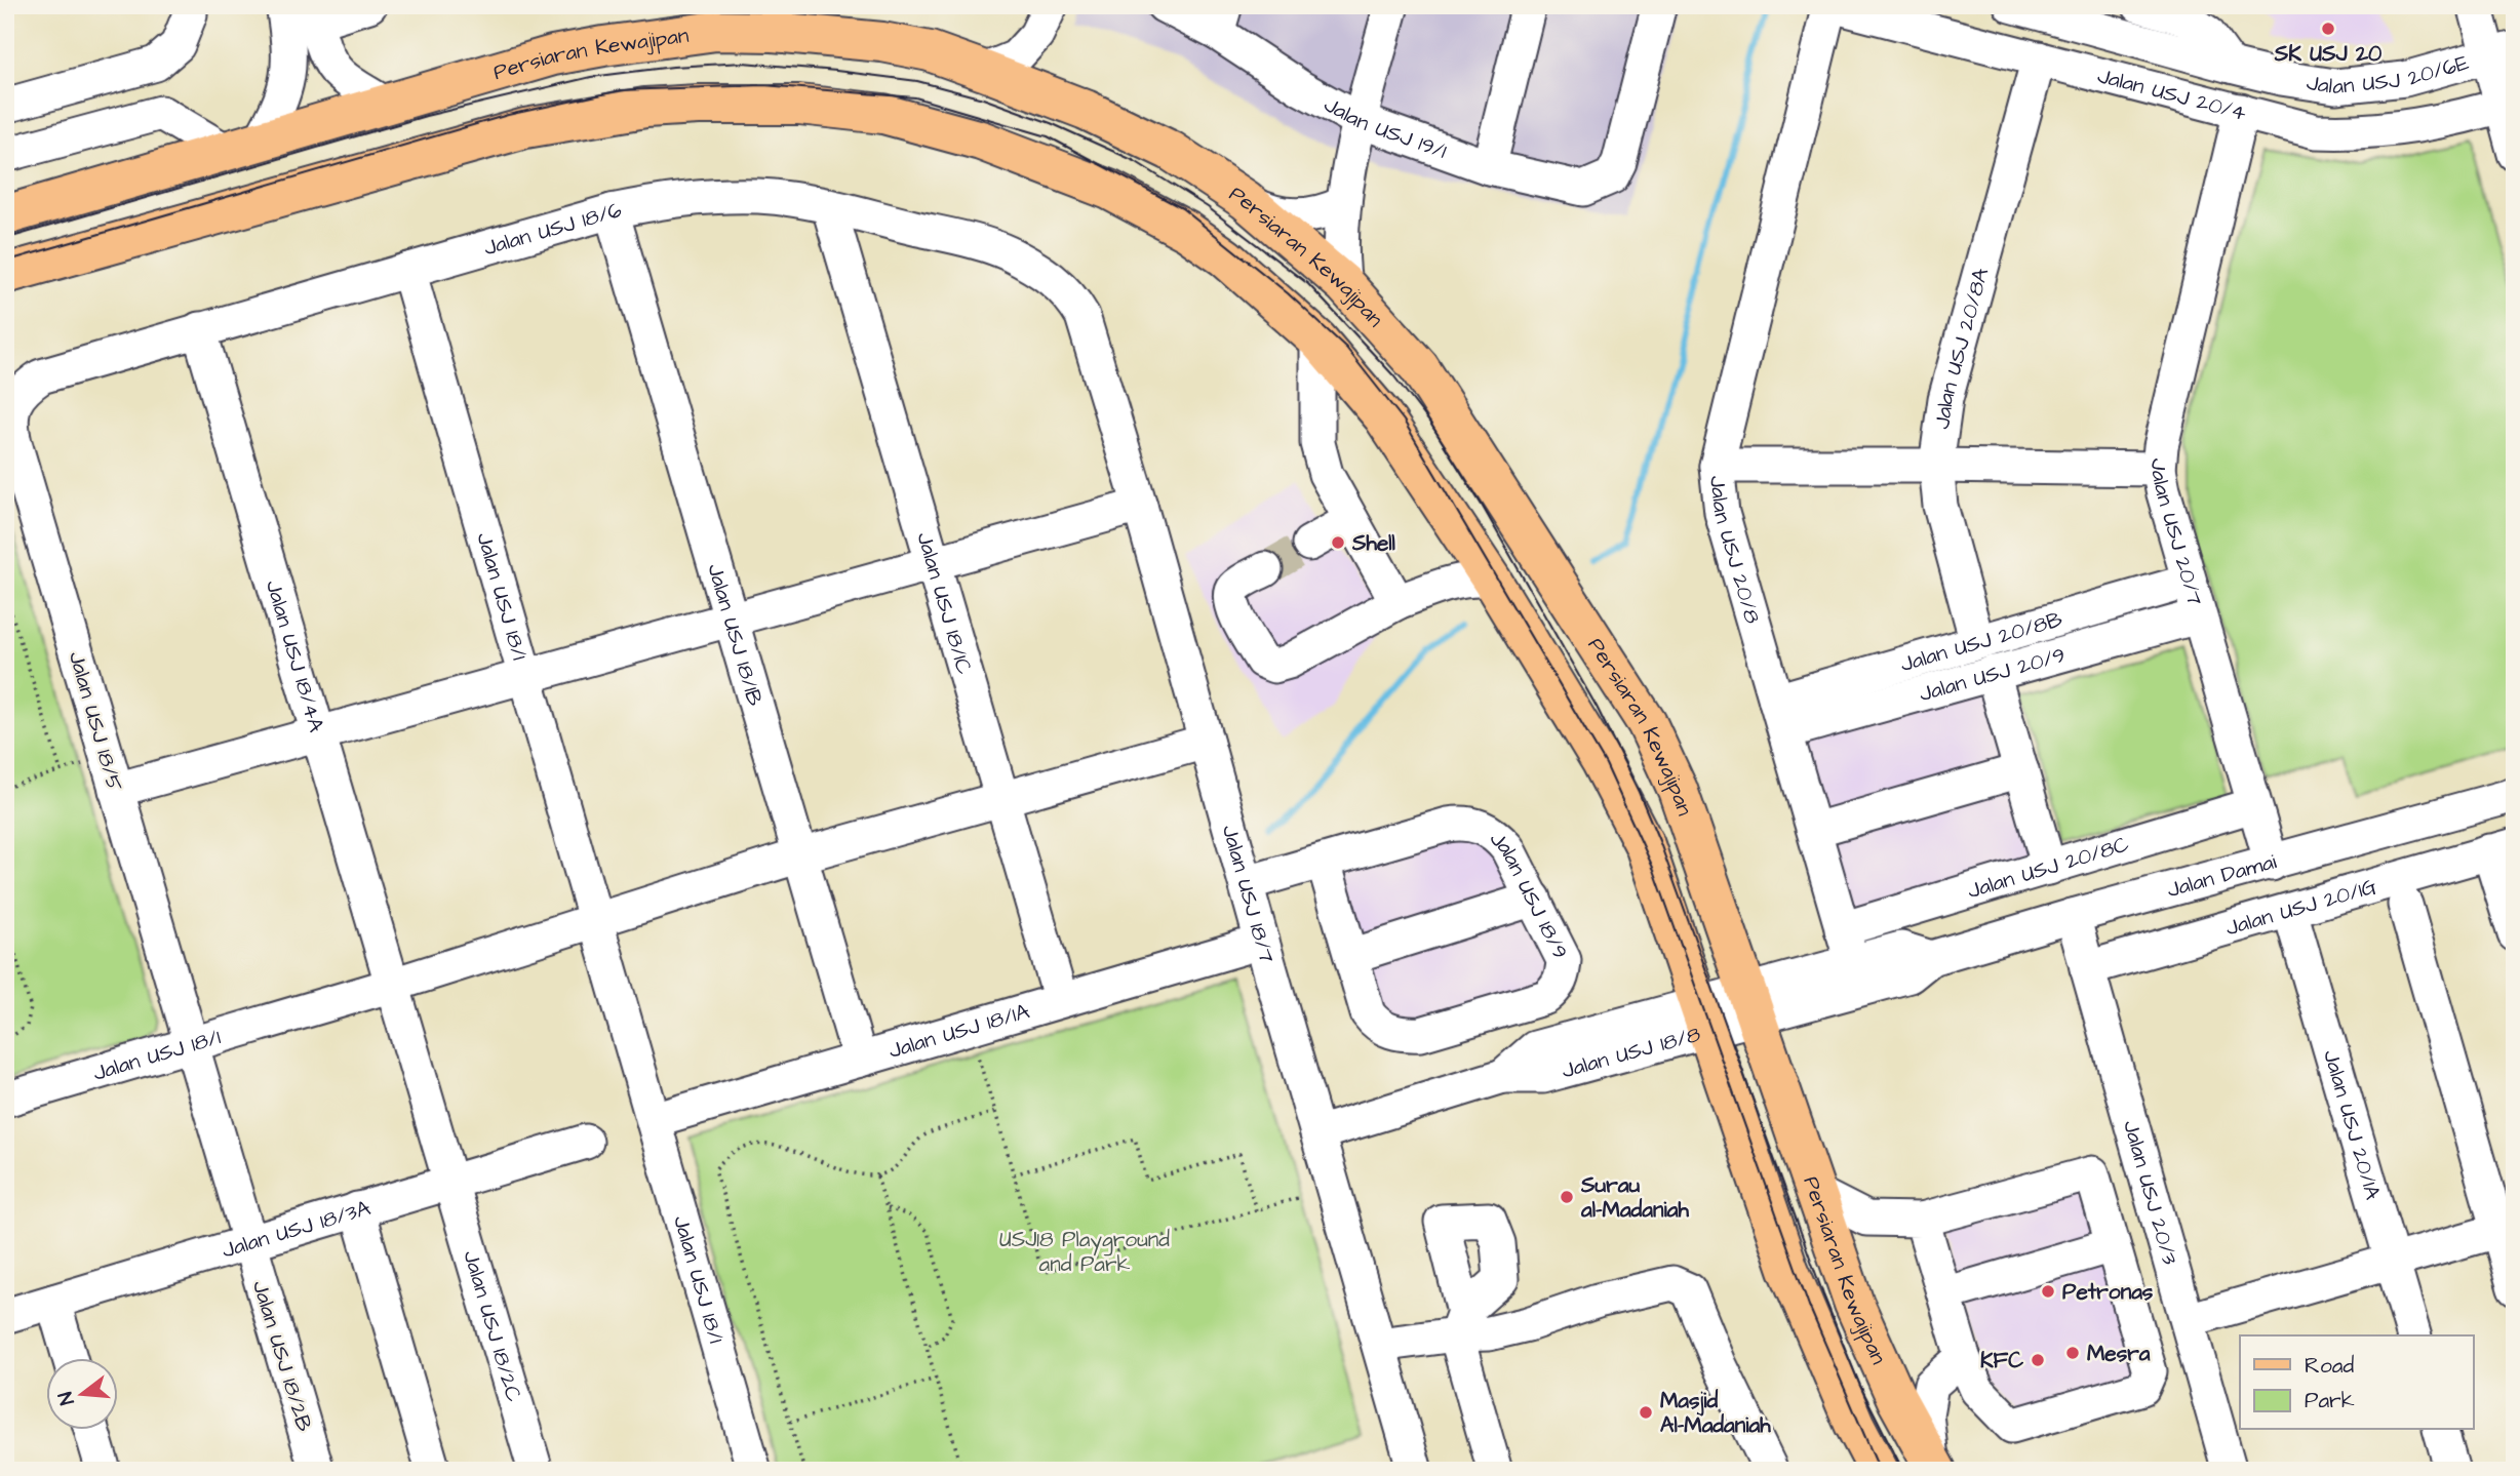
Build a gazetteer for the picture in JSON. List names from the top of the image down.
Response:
{
  "streets": {
    "main road": ["Persiaran Kewajipan"],
    "street": [
      "Jalan USJ 20/6E",
      "Jalan USJ 20/4",
      "Jalan USJ 19/1",
      "Jalan USJ 18/6",
      "Jalan USJ 20/8A",
      "Jalan USJ 20/7",
      "Jalan USJ 20/8",
      "Jalan USJ 18/1",
      "Jalan USJ 18/1C",
      "Jalan USJ 18/1B",
      "Jalan USJ 20/8B",
      "Jalan USJ 18/4A",
      "Jalan USJ 20/9",
      "Jalan USJ 18/5",
      "Jalan USJ 20/8C",
      "Jalan Damai",
      "Jalan USJ 18/7",
      "Jalan USJ 18/9",
      "Jalan USJ 20/1G",
      "Jalan USJ 18/1A",
      "Jalan USJ 18/8",
      "Jalan USJ 20/1A",
      "Jalan USJ 20/3",
      "Jalan USJ 18/3A",
      "Jalan USJ 18/2C",
      "Jalan USJ 18/2B"
    ]
  },
  "crossings": [
    ["Persiaran Kewajipan", "Jalan Damai"],
    ["Jalan USJ 20/4", "Jalan USJ 20/8A"],
    ["Jalan USJ 20/4", "Jalan USJ 20/7"],
    ["Jalan USJ 20/4", "Jalan USJ 20/8"],
    ["Jalan USJ 18/6", "Jalan USJ 18/1"],
    ["Jalan USJ 18/6", "Jalan USJ 18/1C"],
    ["Jalan USJ 18/6", "Jalan USJ 18/1B"],
    ["Jalan USJ 18/6", "Jalan USJ 18/4A"],
    ["Jalan USJ 18/6", "Jalan USJ 18/5"],
    ["Jalan USJ 18/6", "Jalan USJ 18/7"],
    ["Jalan USJ 20/8A", "Jalan USJ 20/8B"],
    ["Jalan USJ 20/7", "Jalan USJ 20/8B"],
    ["Jalan USJ 20/7", "Jalan USJ 20/9"],
    ["Jalan USJ 20/7", "Jalan USJ 20/8C"],
    ["Jalan USJ 20/7", "Jalan Damai"],
    ["Jalan USJ 20/8", "Jalan USJ 20/8B"],
    ["Jalan USJ 20/8", "Jalan USJ 20/9"],
    ["Jalan USJ 20/8", "Jalan USJ 20/8C"],
    ["Jalan USJ 20/8", "Jalan Damai"],
    ["Jalan USJ 18/1", "Jalan USJ 18/4A"],
    ["Jalan USJ 18/1", "Jalan USJ 18/5"],
    ["Jalan USJ 18/1", "Jalan USJ 18/1A"],
    ["Jalan USJ 18/1C", "Jalan USJ 18/1A"],
    ["Jalan USJ 18/1B", "Jalan USJ 18/1A"],
    ["Jalan USJ 20/8B", "Jalan USJ 20/9"],
    ["Jalan USJ 18/4A", "Jalan USJ 18/3A"],
    ["Jalan USJ 18/4A", "Jalan USJ 18/2C"],
    ["Jalan USJ 18/5", "Jalan USJ 18/3A"],
    ["Jalan USJ 18/5", "Jalan USJ 18/2B"],
    ["Jalan Damai", "Jalan USJ 18/8"],
    ["Jalan Damai", "Jalan USJ 20/3"],
    ["Jalan USJ 18/7", "Jalan USJ 18/9"],
    ["Jalan USJ 18/7", "Jalan USJ 18/1A"],
    ["Jalan USJ 18/7", "Jalan USJ 18/8"],
    ["Jalan USJ 20/1G", "Jalan USJ 20/1A"],
    ["Jalan USJ 20/1G", "Jalan USJ 20/3"],
    ["Jalan USJ 18/3A", "Jalan USJ 18/2C"],
    ["Jalan USJ 18/3A", "Jalan USJ 18/2B"]
  ],
  "parks": ["USJ18 Playground and Park"],
  "places": [
    "SK USJ 20",
    "Shell",
    "Surau al-Madaniah",
    "Petronas",
    "Mesra",
    "KFC",
    "Masjid Al-Madaniah"
  ],
  "legend": ["Road", "Park"],
  "north": "left"
}
